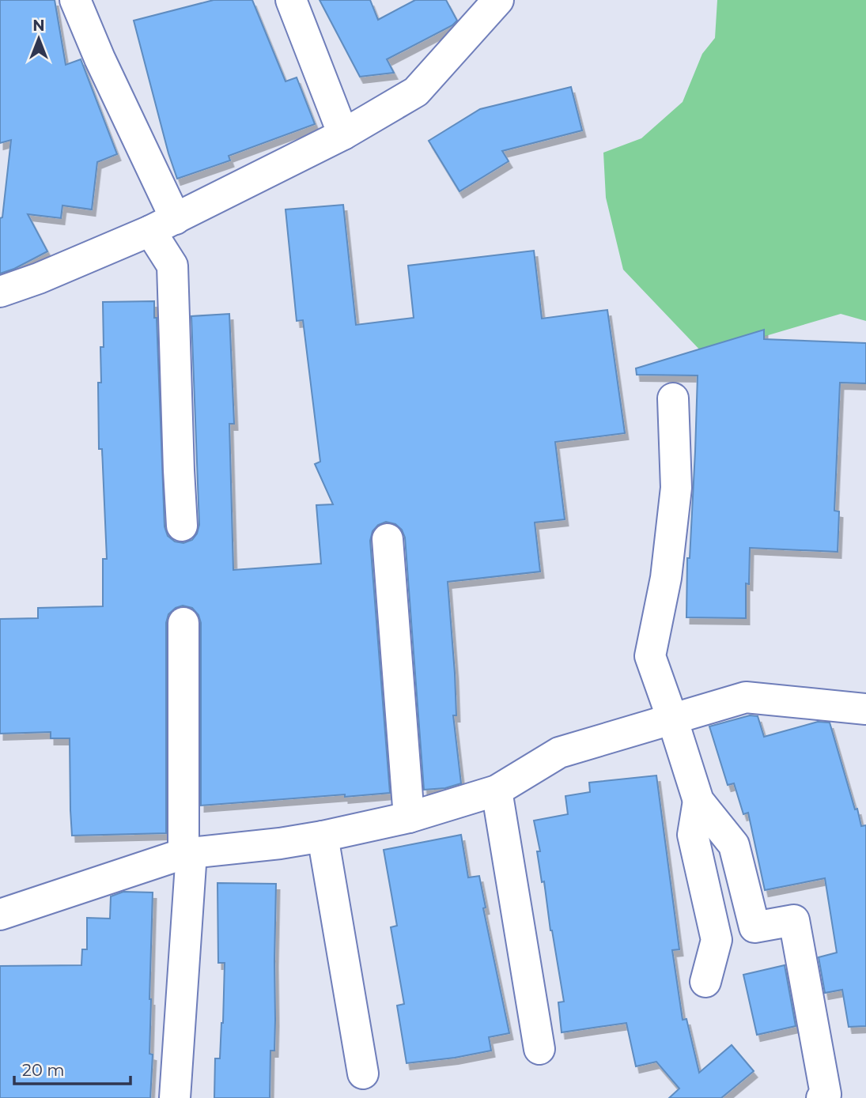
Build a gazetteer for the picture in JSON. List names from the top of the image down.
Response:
{
  "scale_bar": "20 m",
  "north": "top"
}
